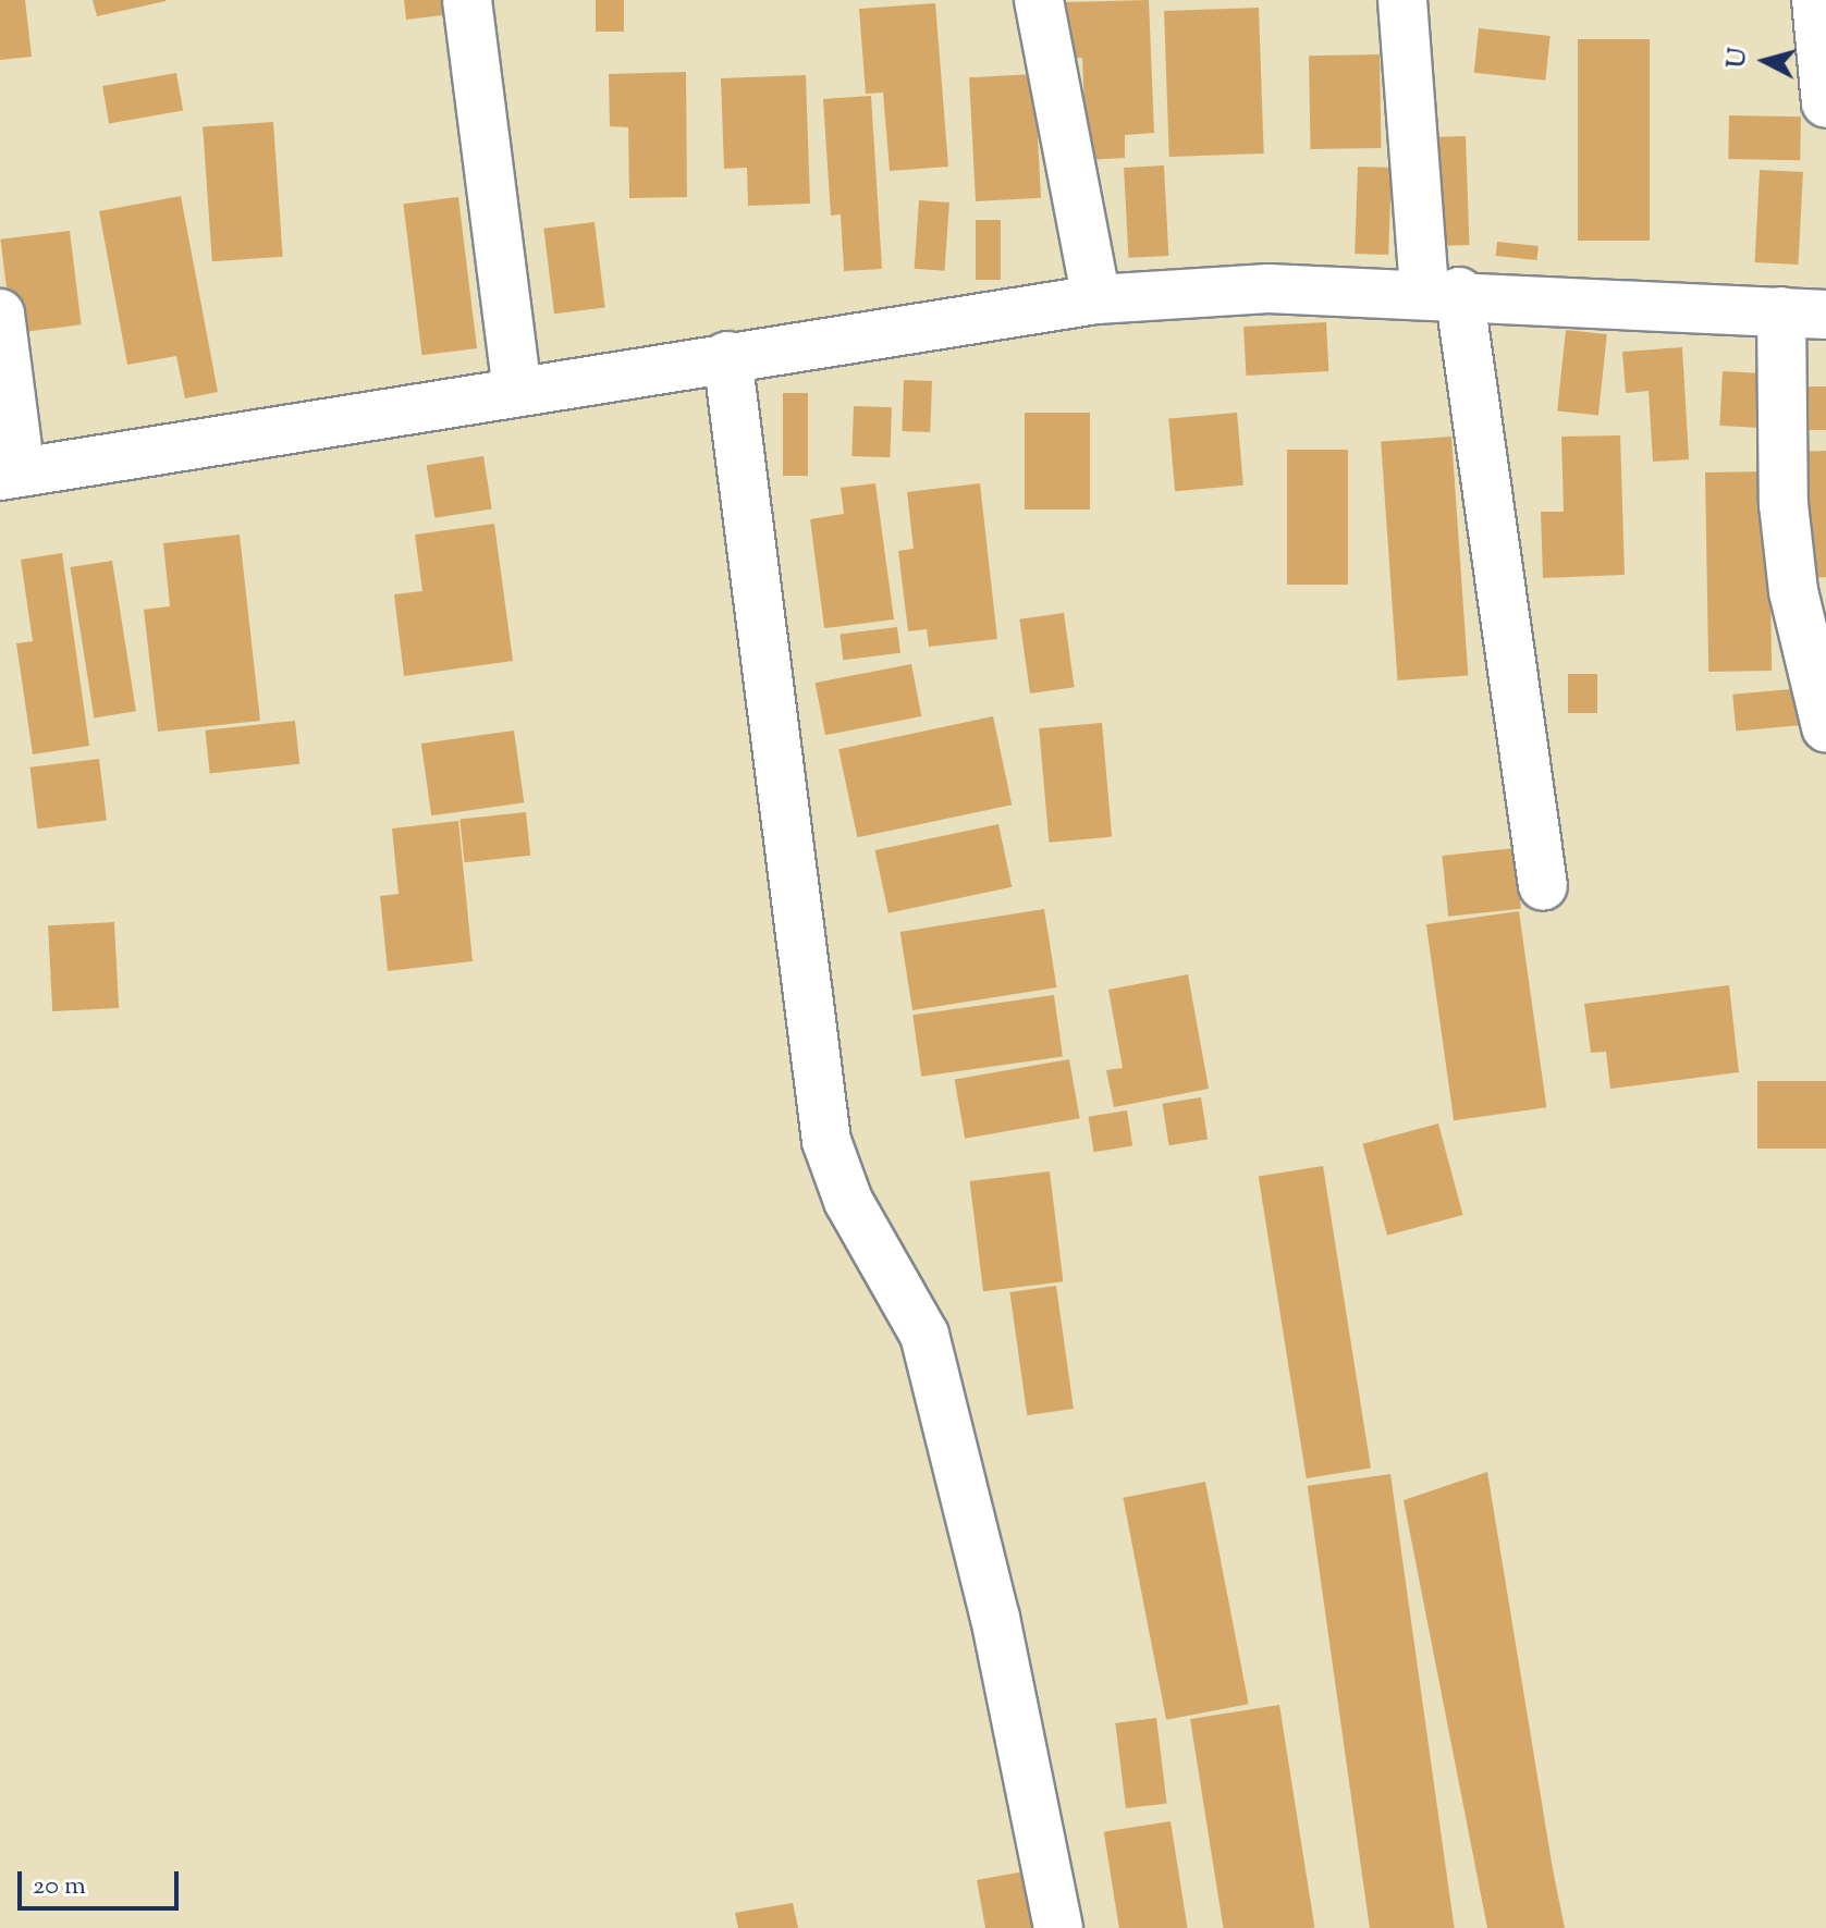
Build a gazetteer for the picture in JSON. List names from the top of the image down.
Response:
{
  "scale_bar": "20 m",
  "north": "left"
}
